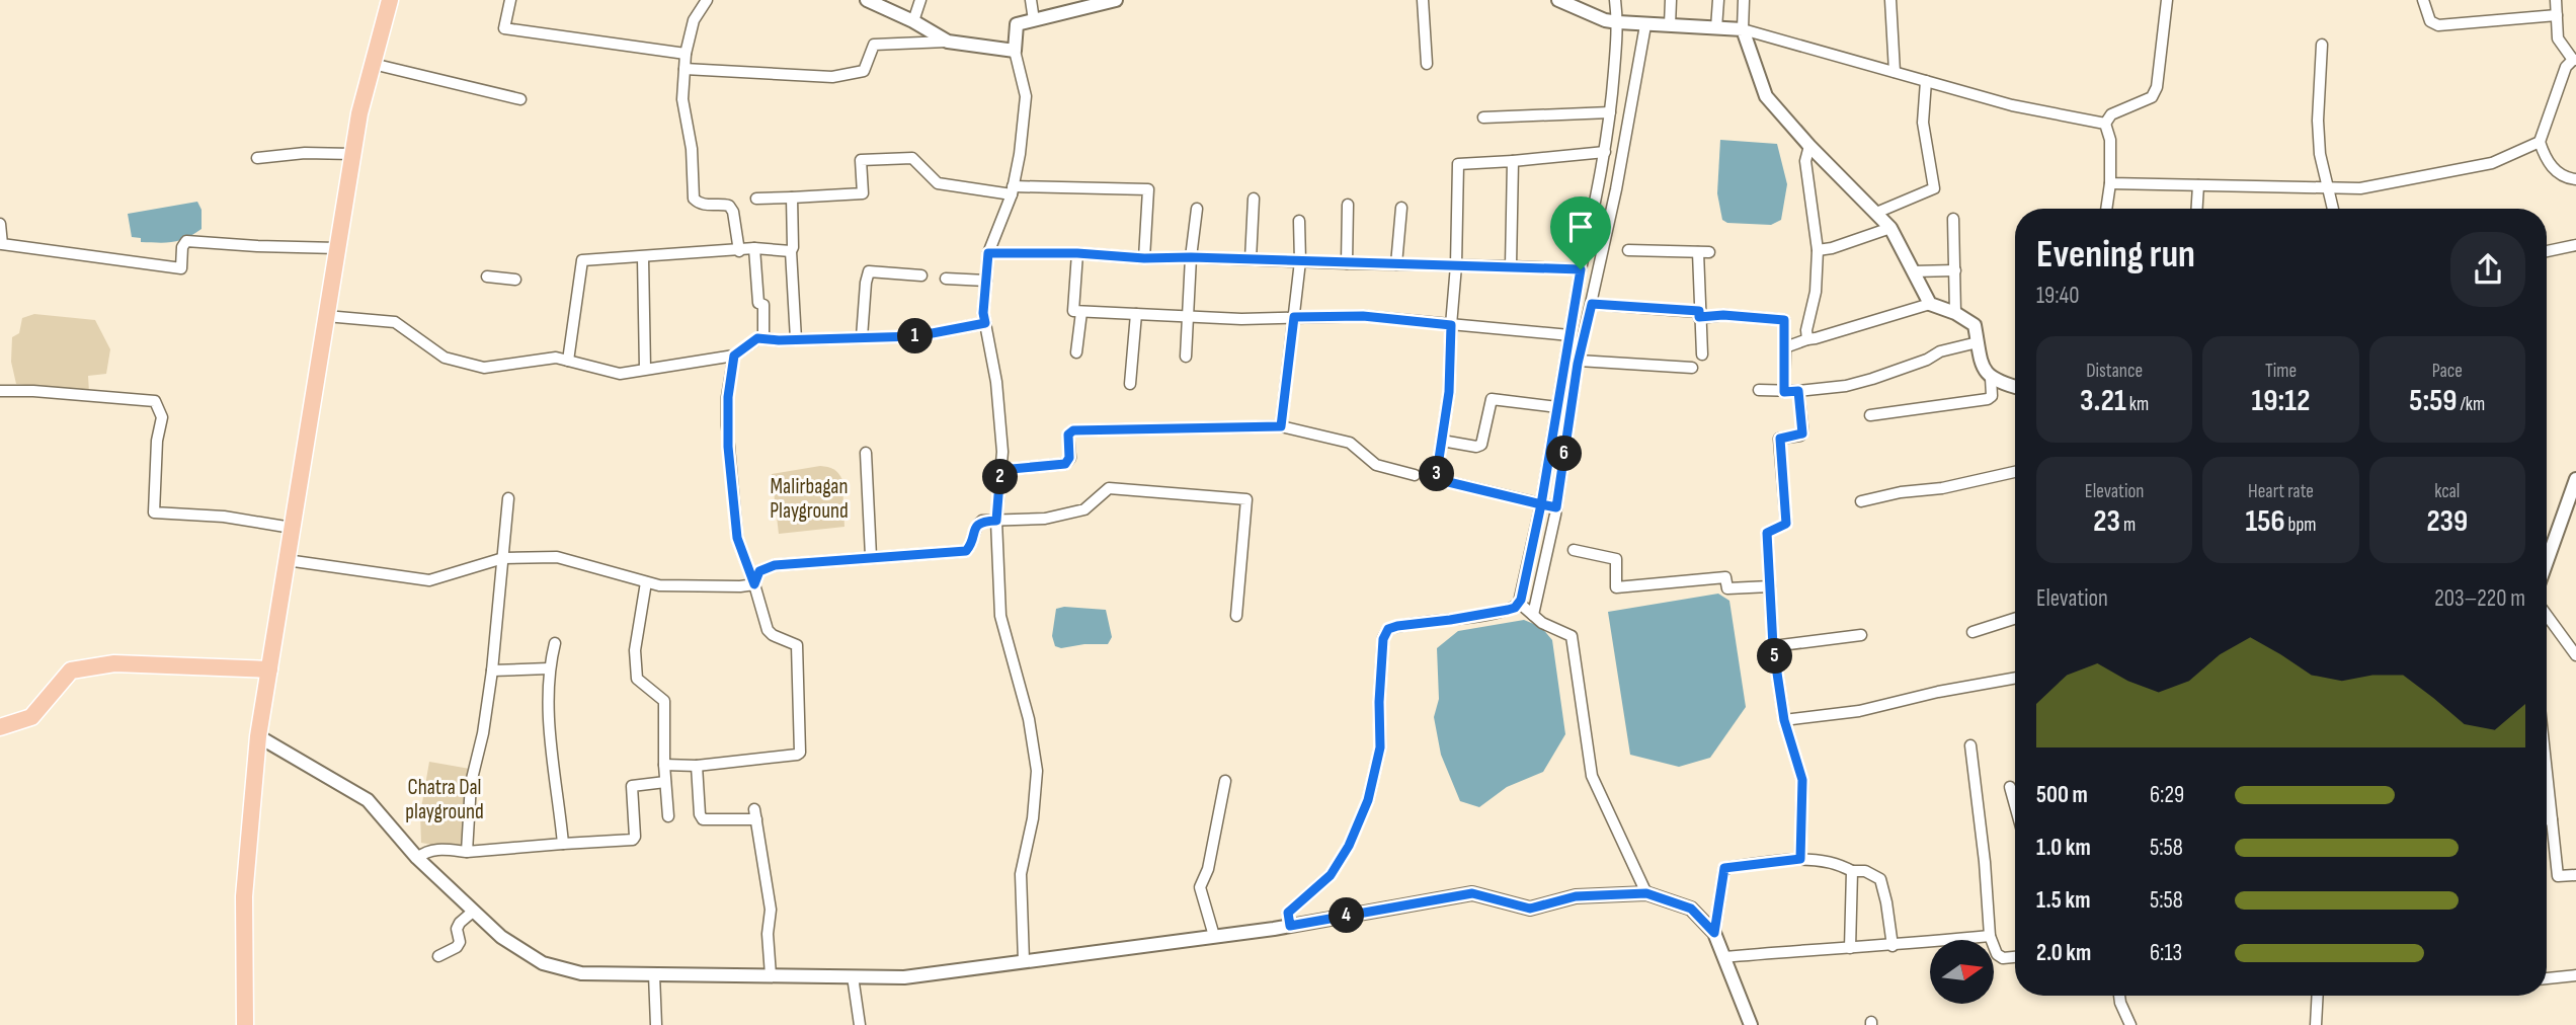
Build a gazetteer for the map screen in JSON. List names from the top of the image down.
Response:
{
  "parks": ["Malirbagan Playground", "Chatra Dal playground"],
  "north": "right",
  "page": {
    "heading": ["Evening run", "19:40"],
    "pins": [
      "1",
      "6",
      "3",
      "2",
      "5",
      "4"
    ],
    "stats": [
      ["Distance", "3.21 km"],
      ["Time", "19:12"],
      ["Pace", "5:59 /km"],
      ["Elevation", "23 m"],
      ["Heart rate", "156 bpm"],
      ["kcal", "239"]
    ],
    "chart": ["Elevation", "203–220 m"],
    "list": [
      {
        "name": "500 m",
        "note": "6:29"
      },
      {
        "name": "1.0 km",
        "note": "5:58"
      },
      {
        "name": "1.5 km",
        "note": "5:58"
      },
      {
        "name": "2.0 km",
        "note": "6:13"
      }
    ]
  }
}
